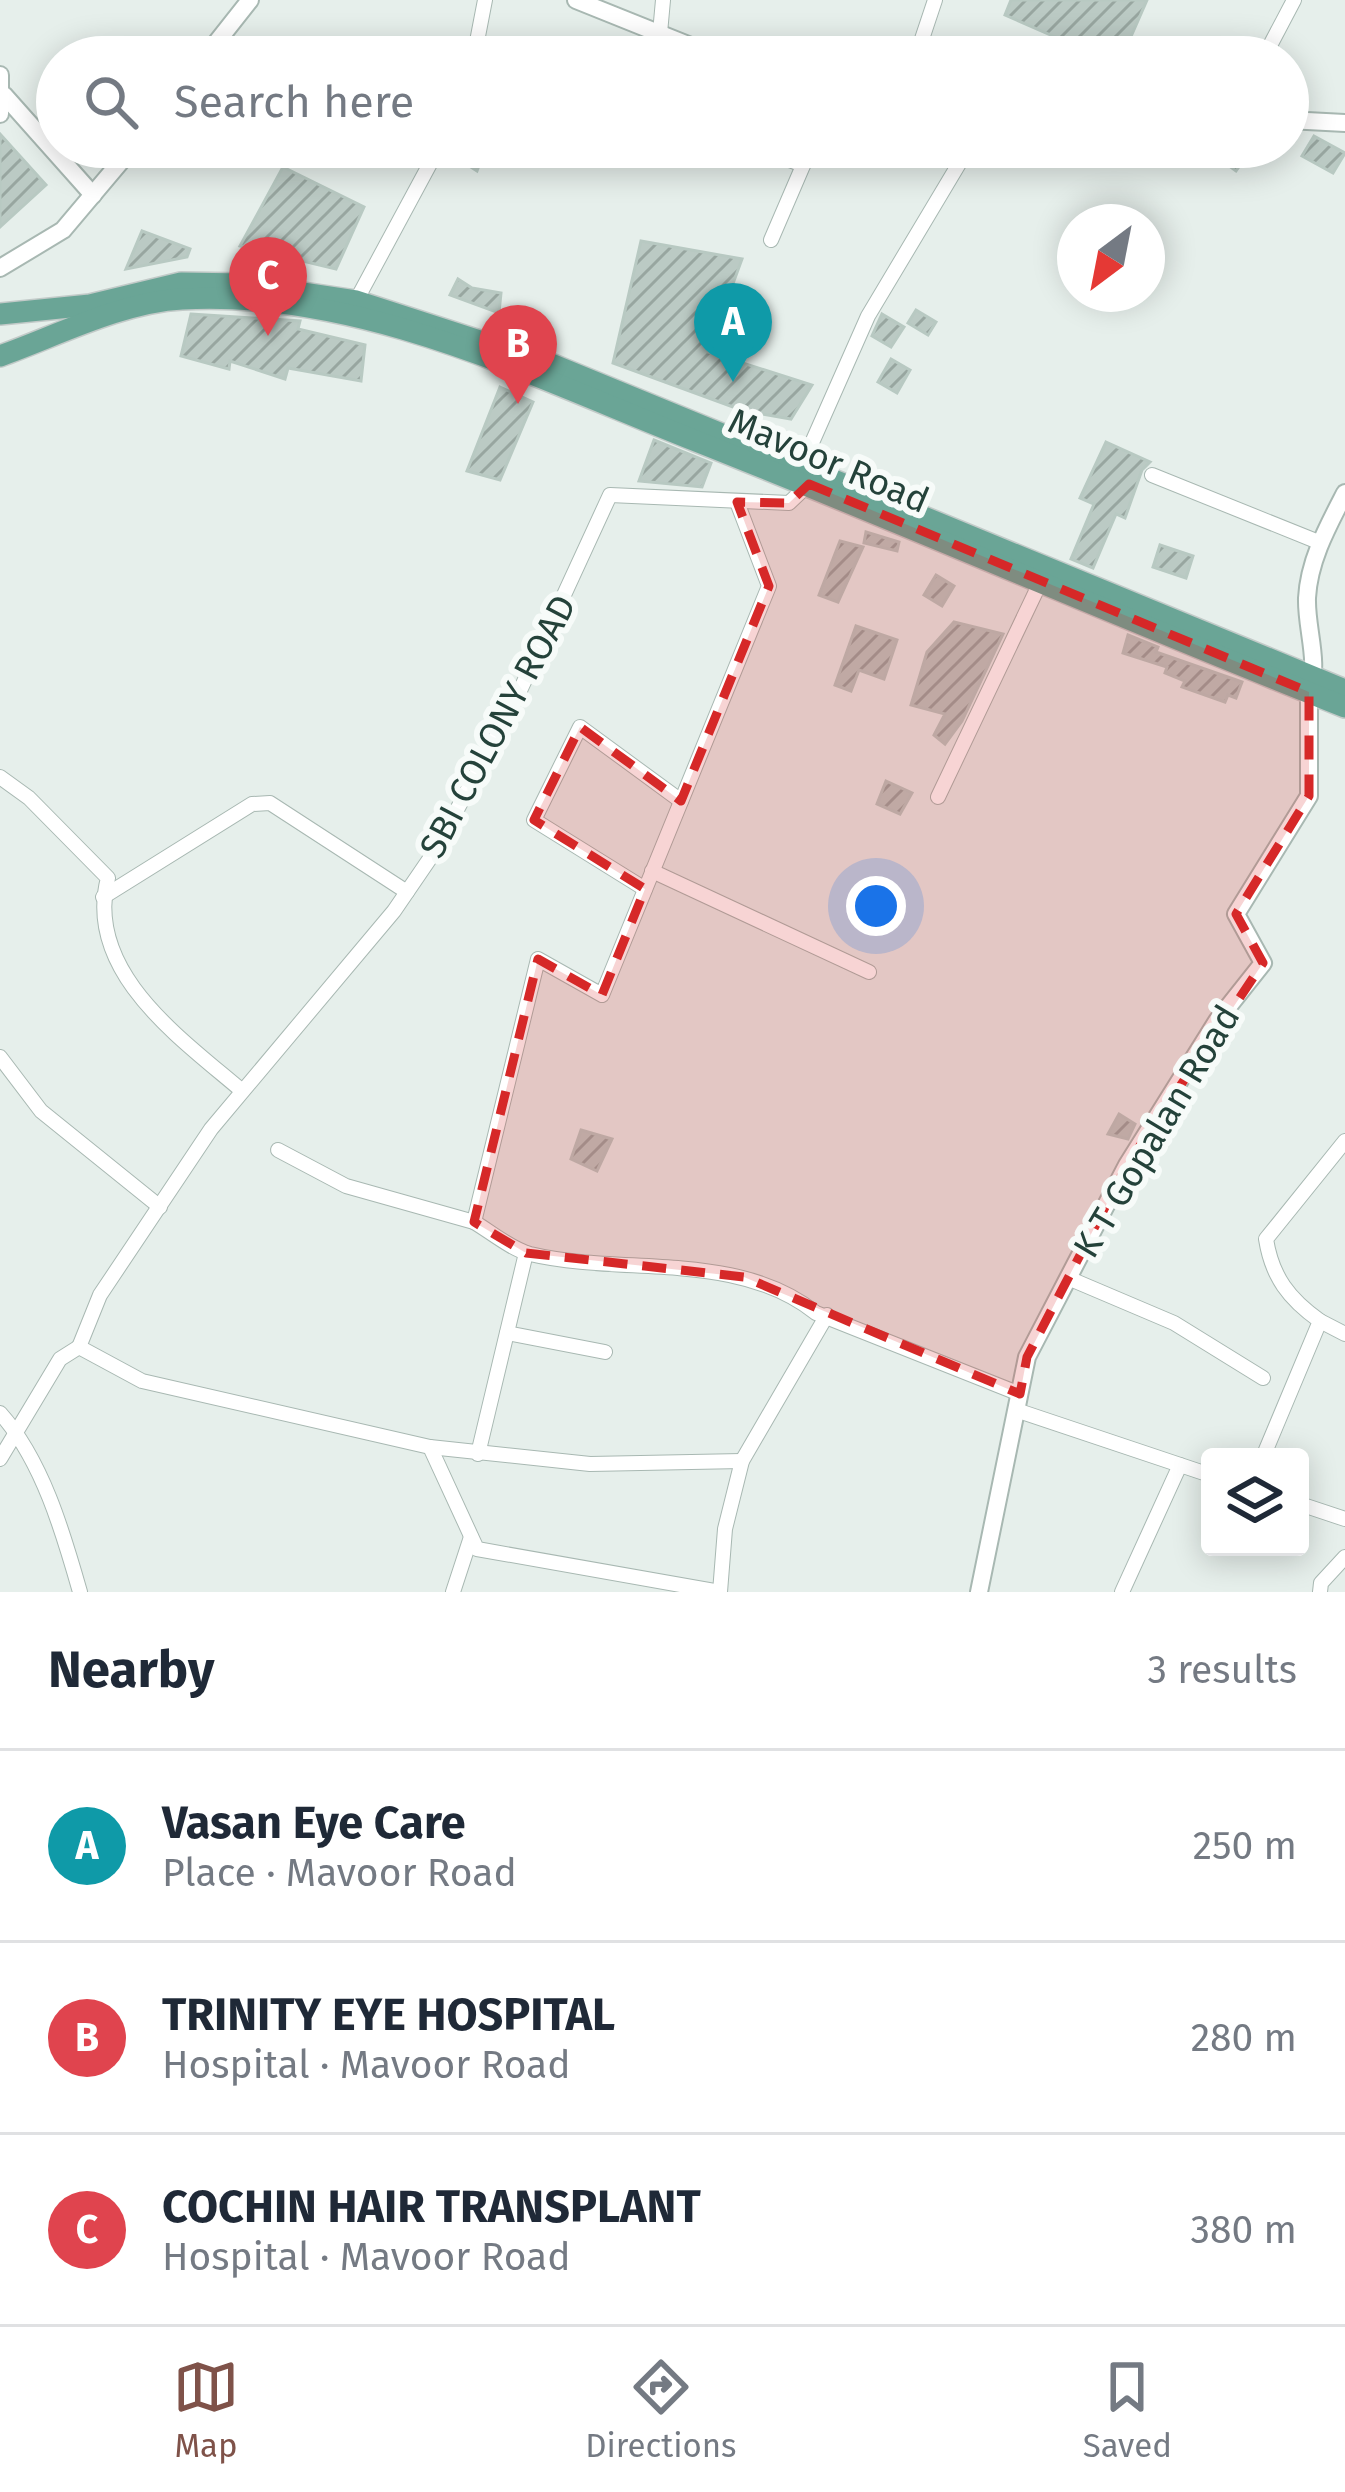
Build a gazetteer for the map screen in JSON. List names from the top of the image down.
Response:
{
  "streets": {
    "main road": ["Mavoor Road"],
    "street": ["SBI COLONY ROAD", "K T Gopalan Road"]
  },
  "crossings": [
    ["Mavoor Road", "SBI COLONY ROAD"],
    ["Mavoor Road", "K T Gopalan Road"]
  ],
  "north": "bottom left",
  "page": {
    "search": "Search here",
    "pins": ["C", "A", "B"],
    "heading": ["Nearby", "3 results"],
    "list": [
      {
        "mark": "A",
        "name": "Vasan Eye Care",
        "note": "Place · Mavoor Road",
        "value": "250 m"
      },
      {
        "mark": "B",
        "name": "TRINITY EYE HOSPITAL",
        "note": "Hospital · Mavoor Road",
        "value": "280 m"
      },
      {
        "mark": "C",
        "name": "COCHIN HAIR TRANSPLANT",
        "note": "Hospital · Mavoor Road",
        "value": "380 m"
      }
    ],
    "nav": ["Map", "Directions", "Saved"]
  }
}
